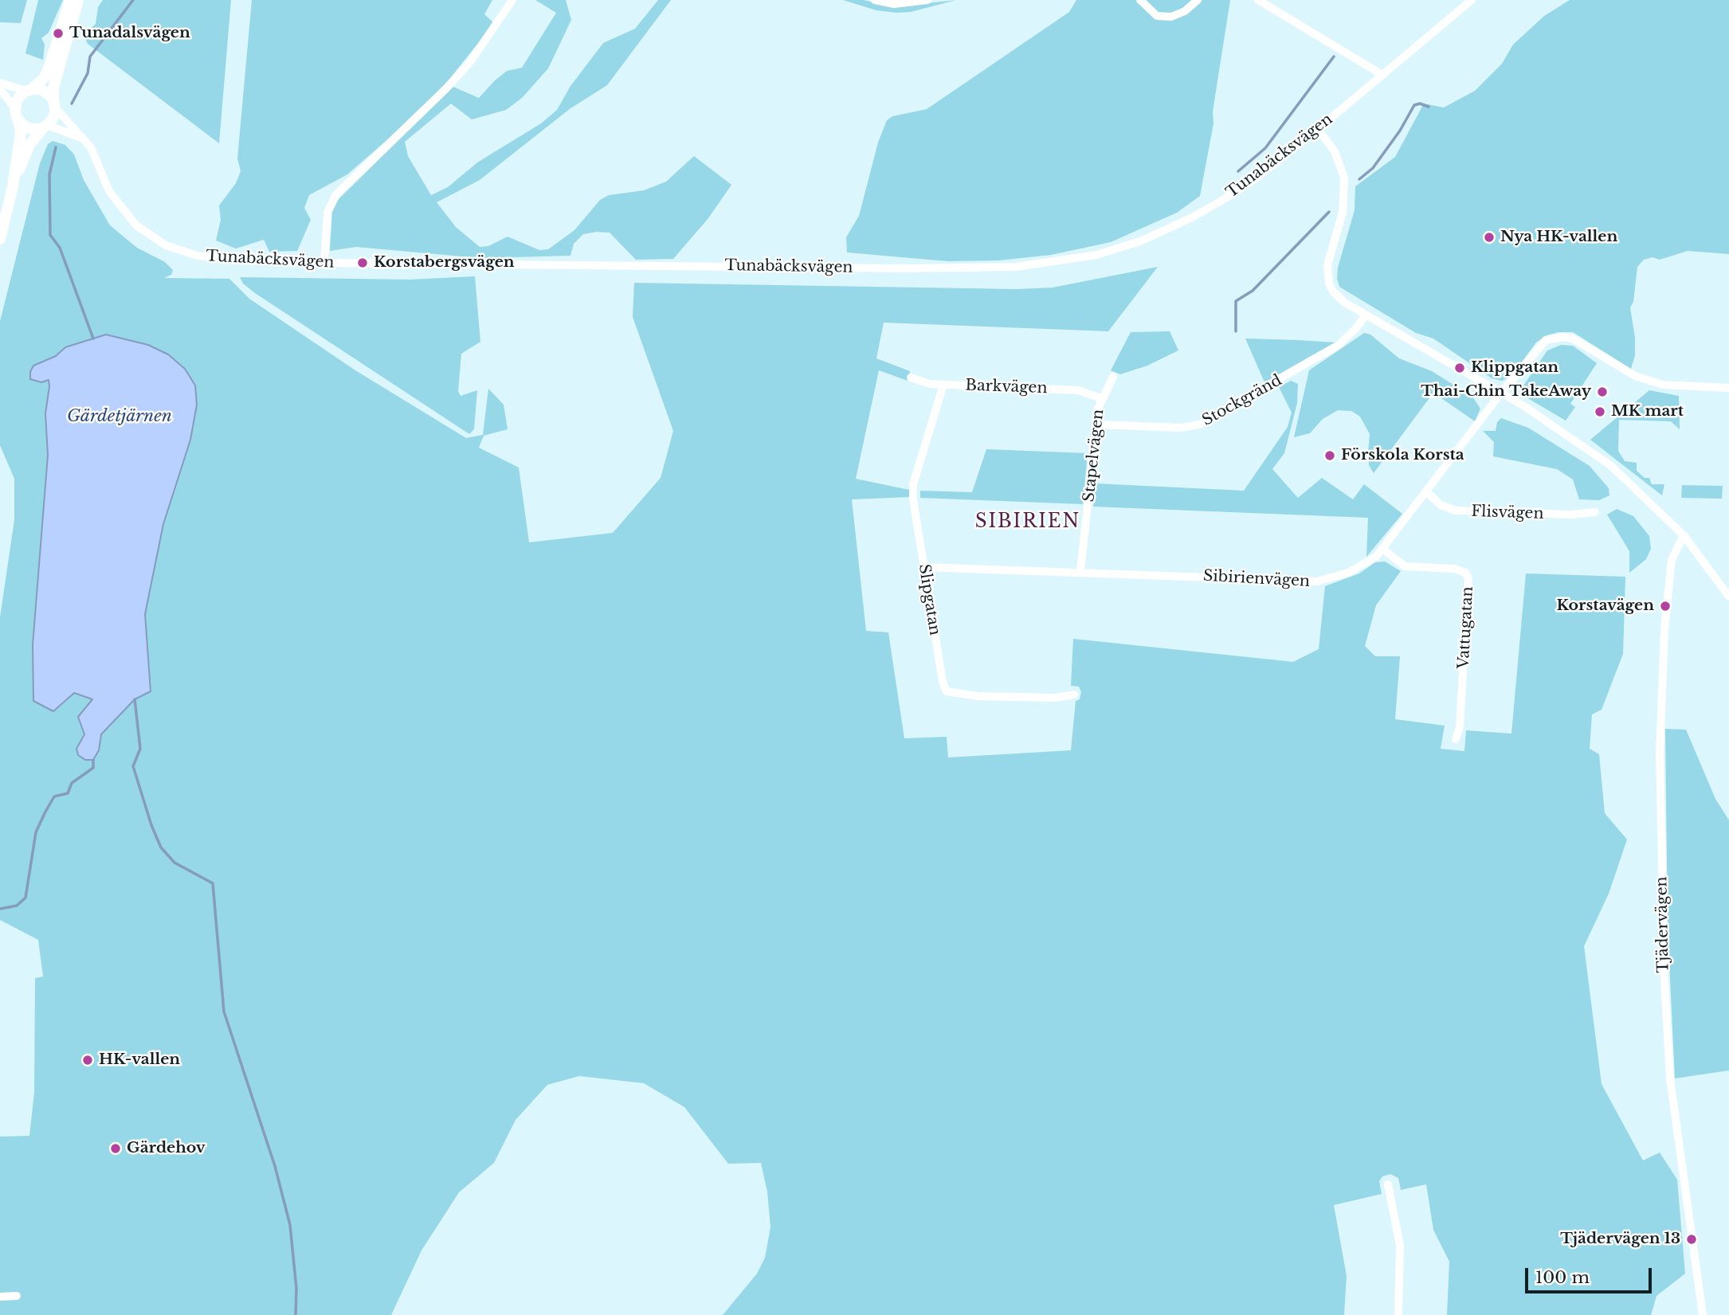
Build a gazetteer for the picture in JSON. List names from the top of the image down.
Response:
{
  "streets": {
    "street": [
      "Tunabäcksvägen",
      "Barkvägen",
      "Stockgränd",
      "Stapelvägen",
      "Flisvägen",
      "Sibirienvägen",
      "Slipgatan",
      "Vattugatan",
      "Tjädervägen"
    ]
  },
  "crossings": [
    ["Barkvägen", "Stapelvägen"],
    ["Barkvägen", "Slipgatan"],
    ["Stockgränd", "Stapelvägen"],
    ["Stapelvägen", "Sibirienvägen"],
    ["Flisvägen", "Sibirienvägen"],
    ["Sibirienvägen", "Slipgatan"],
    ["Sibirienvägen", "Vattugatan"]
  ],
  "districts": ["SIBIRIEN"],
  "water": ["Gärdetjärnen"],
  "places": [
    "Tunadalsvägen",
    "Nya HK-vallen",
    "Korstabergsvägen",
    "Klippgatan",
    "Thai-Chin TakeAway",
    "MK mart",
    "Förskola Korsta",
    "Korstavägen",
    "HK-vallen",
    "Gärdehov",
    "Tjädervägen 13"
  ],
  "scale_bar": "100 m"
}
